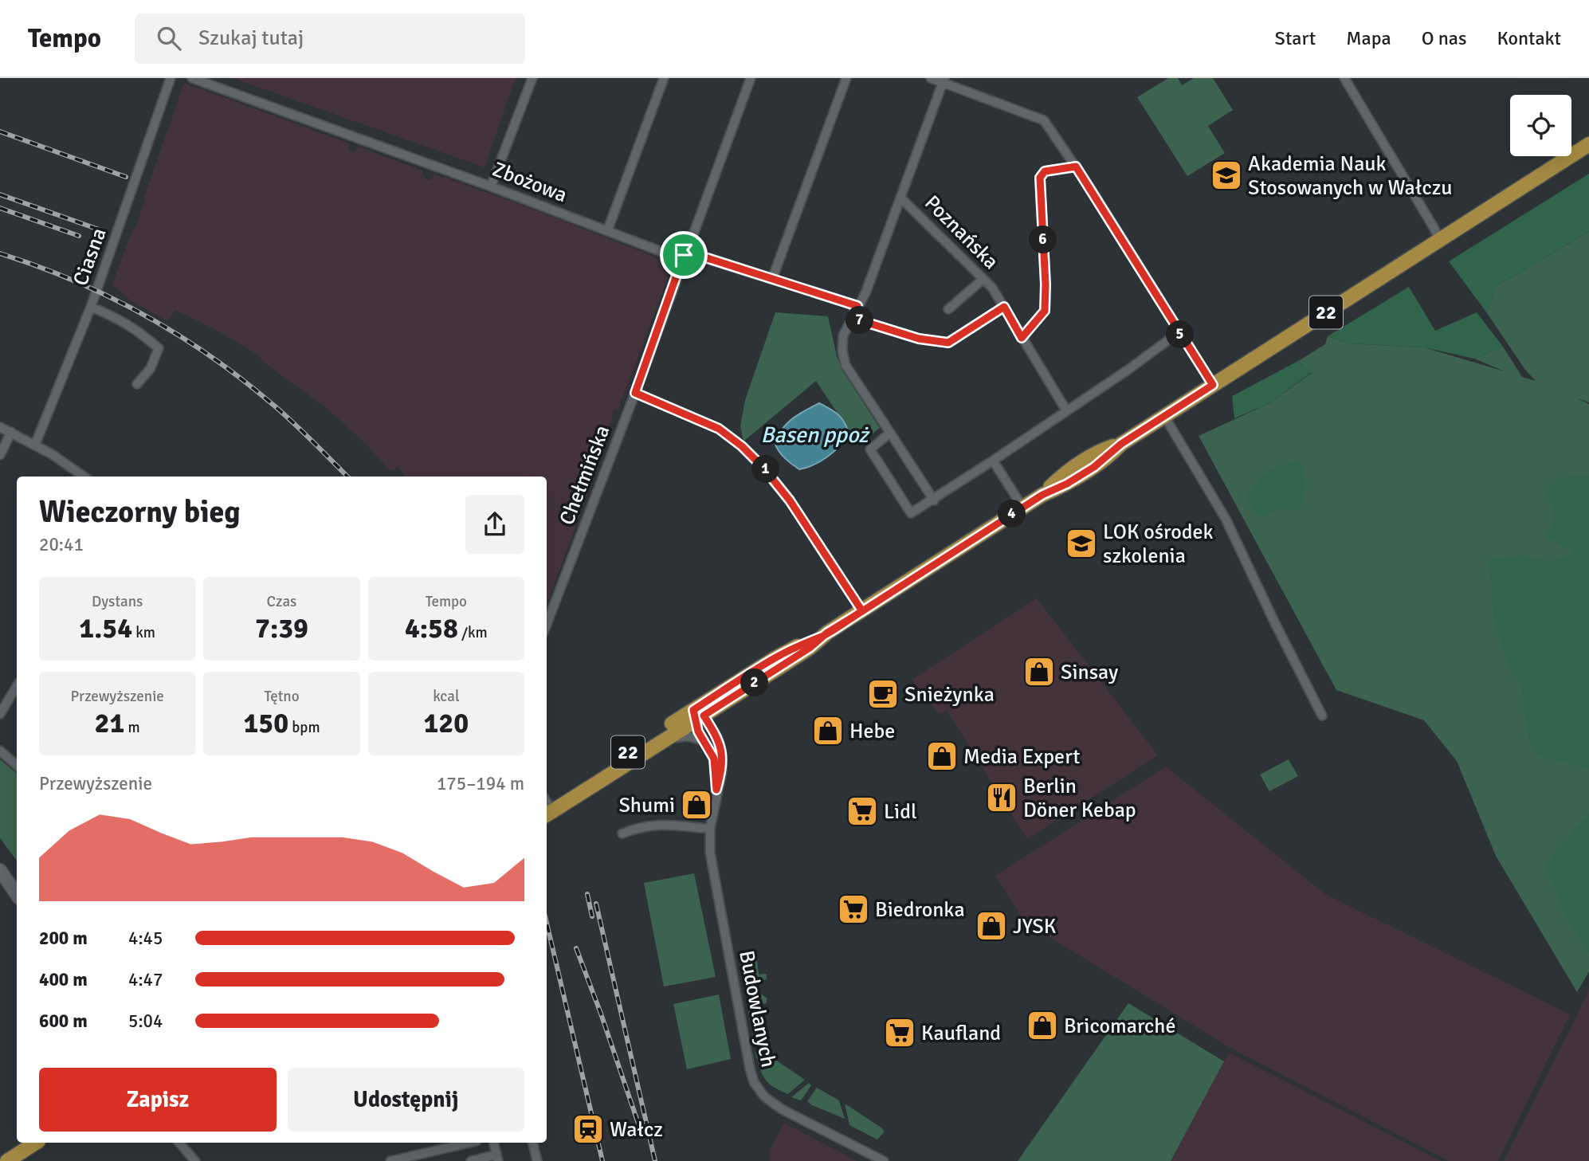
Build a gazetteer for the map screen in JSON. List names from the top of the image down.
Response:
{
  "streets": {
    "main road": ["22"],
    "street": [
      "Zbożowa",
      "Poznańska",
      "Ciasna",
      "Chełmińska",
      "Budowlanych"
    ]
  },
  "crossings": [
    ["Zbożowa", "Poznańska"],
    ["Zbożowa", "Chełmińska"],
    ["22", "Budowlanych"]
  ],
  "water": ["Basen ppoż"],
  "places": {
    "school or university": ["Akademia Nauk Stosowanych w Wałczu", "LOK ośrodek szkolenia"],
    "shop": [
      "Sinsay",
      "Hebe",
      "Media Expert",
      "Shumi",
      "JYSK",
      "Bricomarché"
    ],
    "cafe": ["Snieżynka"],
    "restaurant": ["Berlin Döner Kebap"],
    "supermarket": ["Lidl", "Biedronka", "Kaufland"],
    "station": ["Wałcz"]
  },
  "page": {
    "header": "Tempo",
    "search": "Szukaj tutaj",
    "nav": [
      "Start",
      "Mapa",
      "O nas",
      "Kontakt"
    ],
    "pins": [
      "6",
      "7",
      "5",
      "1",
      "4",
      "2"
    ],
    "heading": ["Wieczorny bieg", "20:41"],
    "stats": [
      ["Dystans", "1.54 km"],
      ["Czas", "7:39"],
      ["Tempo", "4:58 /km"],
      ["Przewyższenie", "21 m"],
      ["Tętno", "150 bpm"],
      ["kcal", "120"]
    ],
    "chart": ["Przewyższenie", "175–194 m"],
    "list": [
      {
        "name": "200 m",
        "note": "4:45"
      },
      {
        "name": "400 m",
        "note": "4:47"
      },
      {
        "name": "600 m",
        "note": "5:04"
      }
    ],
    "buttons": ["Zapisz", "Udostępnij"]
  }
}
